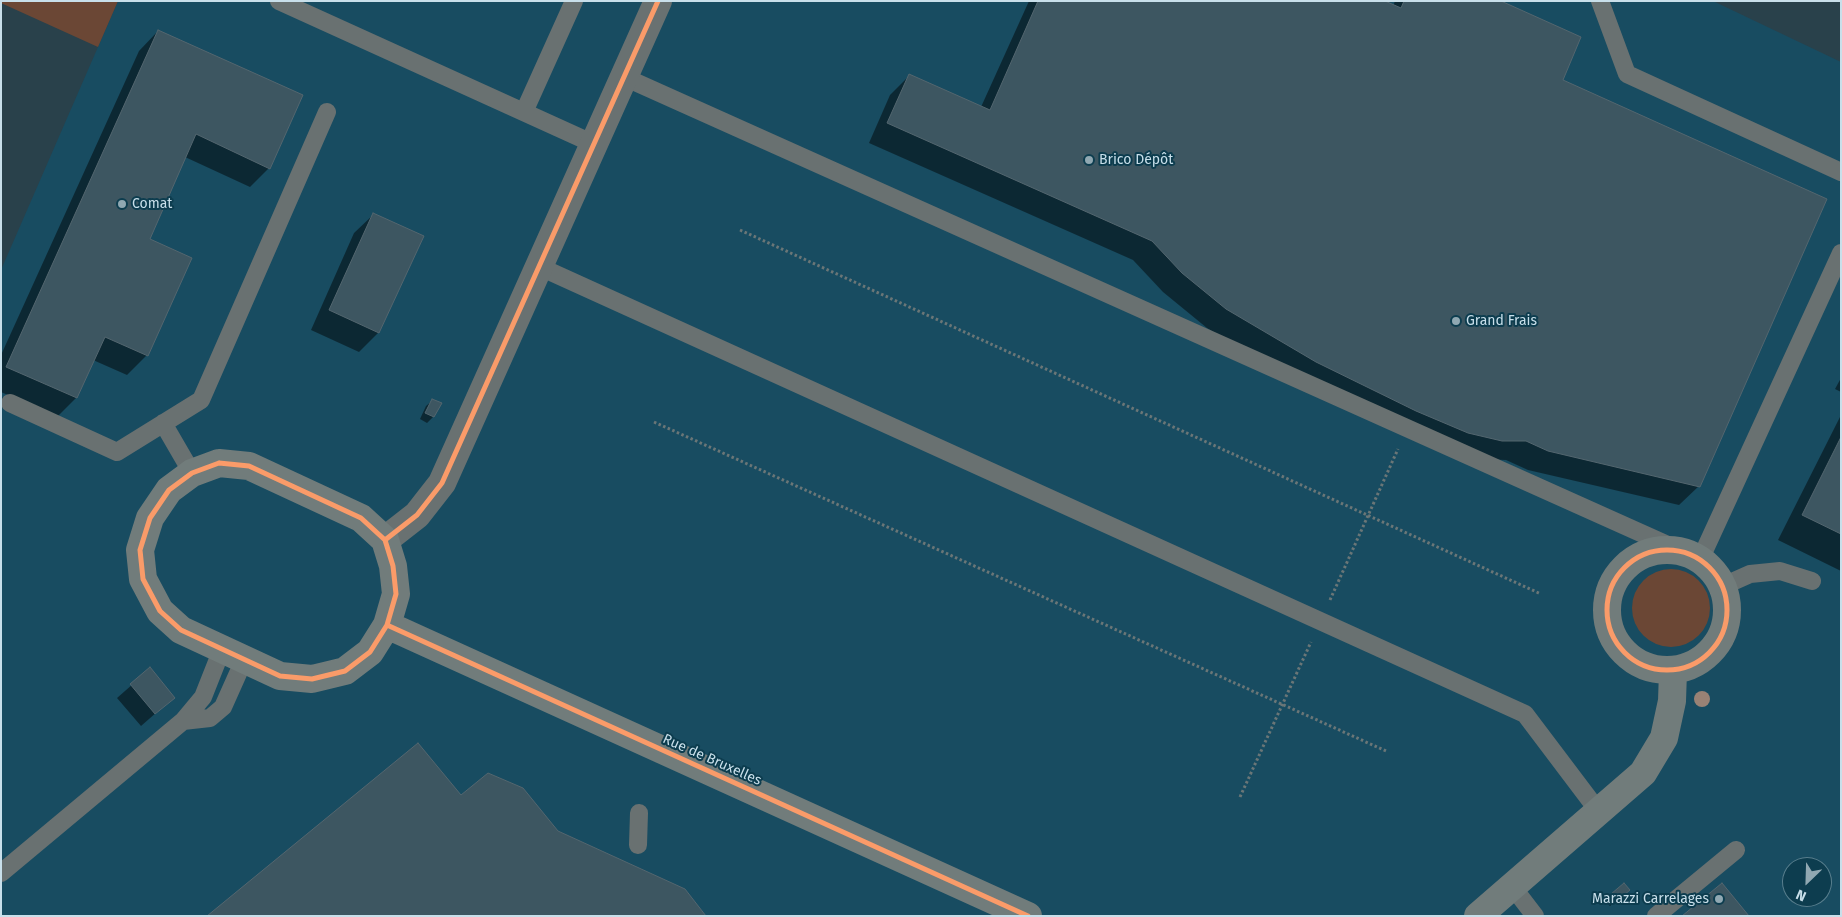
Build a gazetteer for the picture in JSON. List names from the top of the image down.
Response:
{
  "streets": {
    "street": ["Rue de Bruxelles"]
  },
  "places": [
    "Brico Dépôt",
    "Comat",
    "Grand Frais",
    "Marazzi Carrelages"
  ],
  "north": "bottom left"
}
